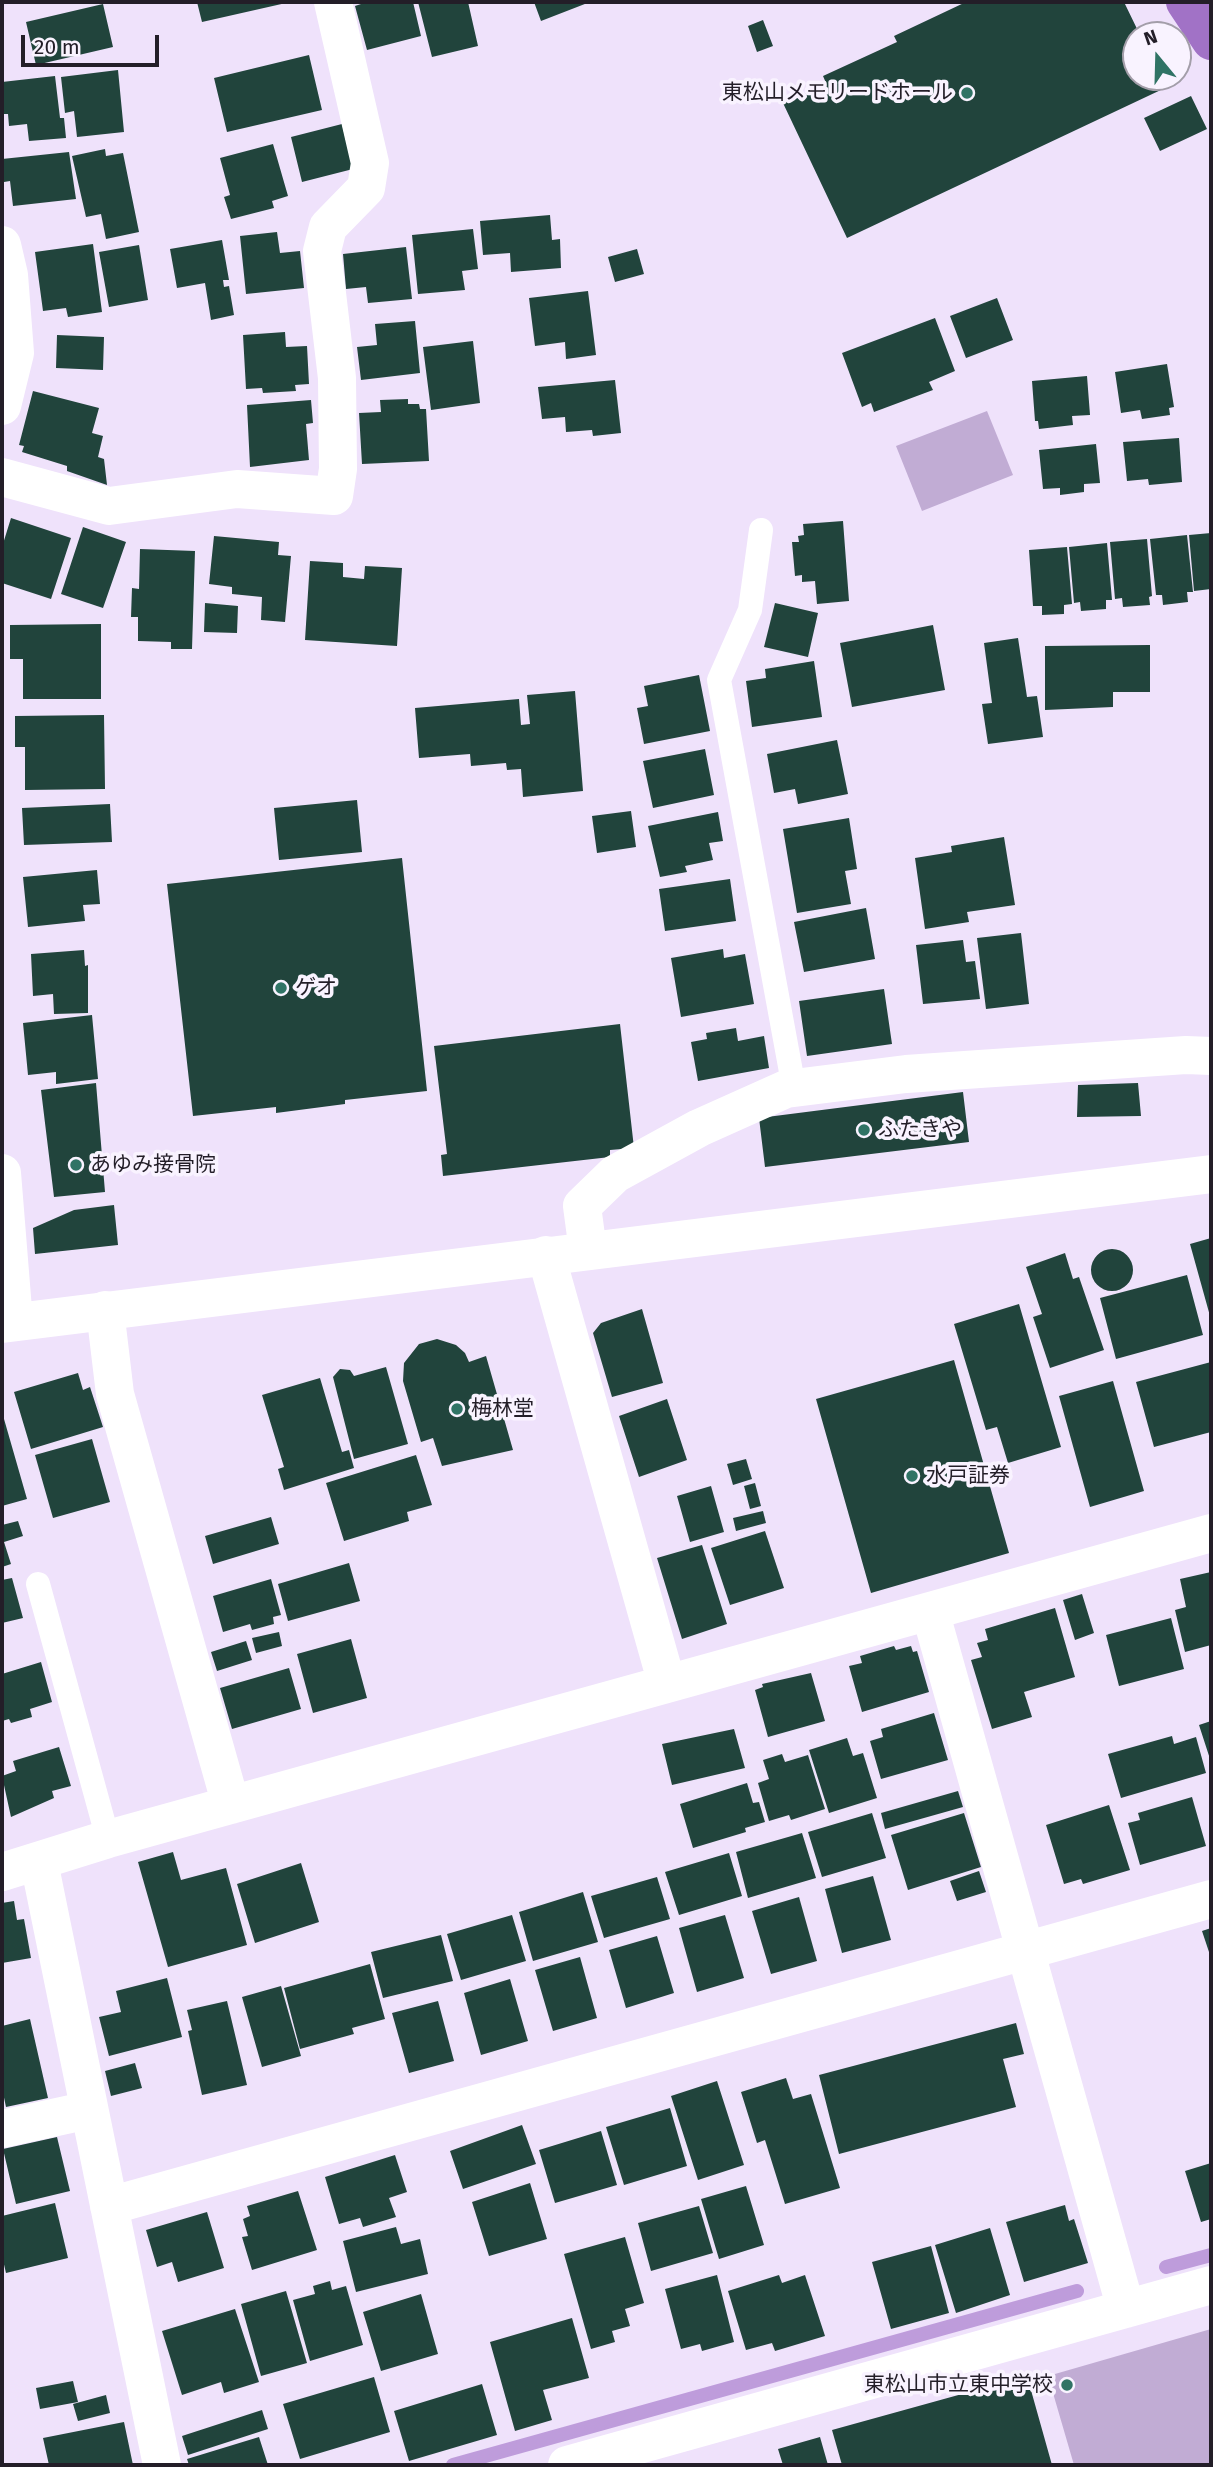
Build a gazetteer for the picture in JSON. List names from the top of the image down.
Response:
{
  "places": [
    "東松山メモリードホール",
    "ゲオ",
    "ふたきや",
    "あゆみ接骨院",
    "梅林堂",
    "水戸証券",
    "東松山市立東中学校"
  ],
  "scale_bar": "20 m",
  "north": "top"
}
